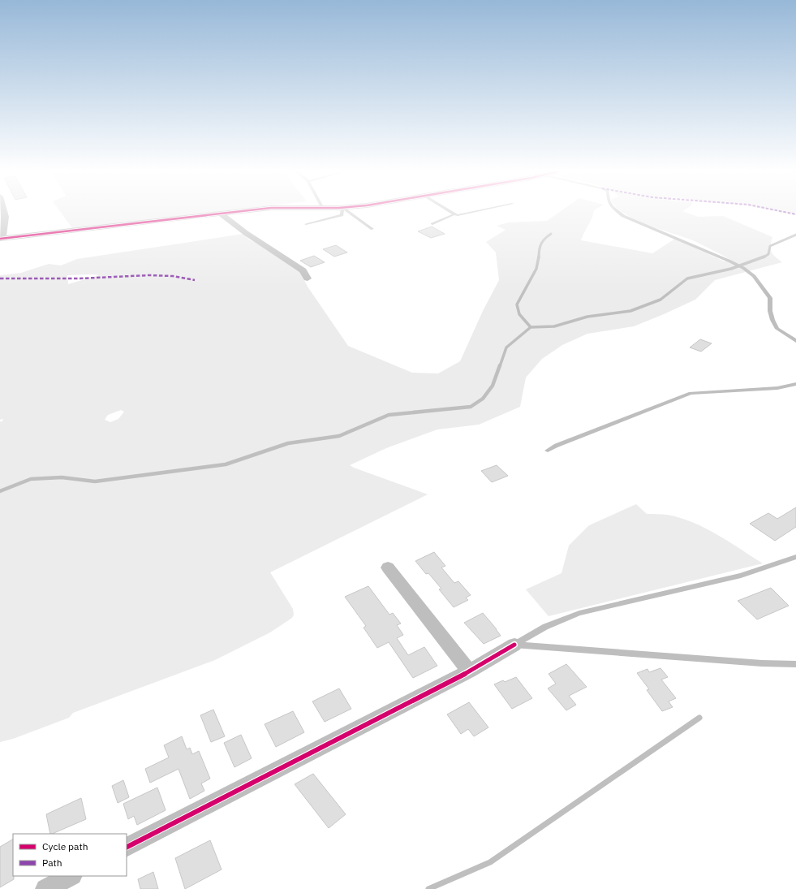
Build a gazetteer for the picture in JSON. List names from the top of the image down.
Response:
{
  "legend": ["Cycle path", "Path"]
}
